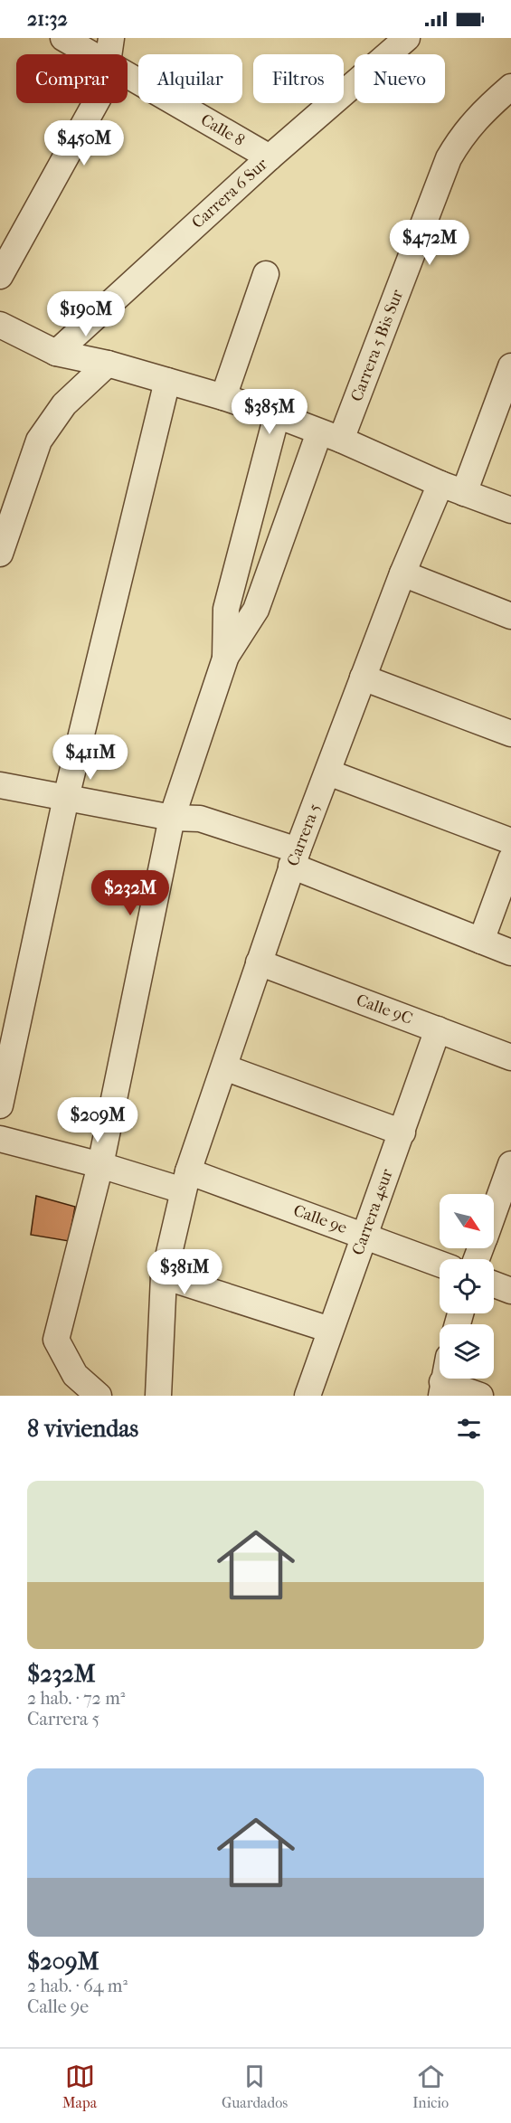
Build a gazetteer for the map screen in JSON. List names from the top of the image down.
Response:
{
  "streets": {
    "street": [
      "Calle 8",
      "Carrera 6 Sur",
      "Carrera 5 Bis Sur",
      "Carrera 5",
      "Calle 9C",
      "Carrera 4sur",
      "Calle 9e"
    ]
  },
  "crossings": [
    ["Calle 8", "Carrera 6 Sur"],
    ["Carrera 5", "Calle 9C"],
    ["Carrera 5", "Calle 9e"],
    ["Calle 9C", "Carrera 4sur"],
    ["Carrera 4sur", "Calle 9e"]
  ],
  "north": "bottom right",
  "page": {
    "status": "21:32",
    "chip": [
      "Comprar",
      "Alquilar",
      "Filtros",
      "Nuevo"
    ],
    "price": [
      "$450M",
      "$472M",
      "$190M",
      "$385M",
      "$411M",
      "$232M",
      "$209M",
      "$381M"
    ],
    "heading": "8 viviendas",
    "list": [
      {
        "name": "$232M",
        "note": "2 hab. · 72 m² · Carrera 5"
      },
      {
        "name": "$209M",
        "note": "2 hab. · 64 m² · Calle 9e"
      }
    ],
    "tabs": ["Mapa", "Guardados", "Inicio"]
  }
}
